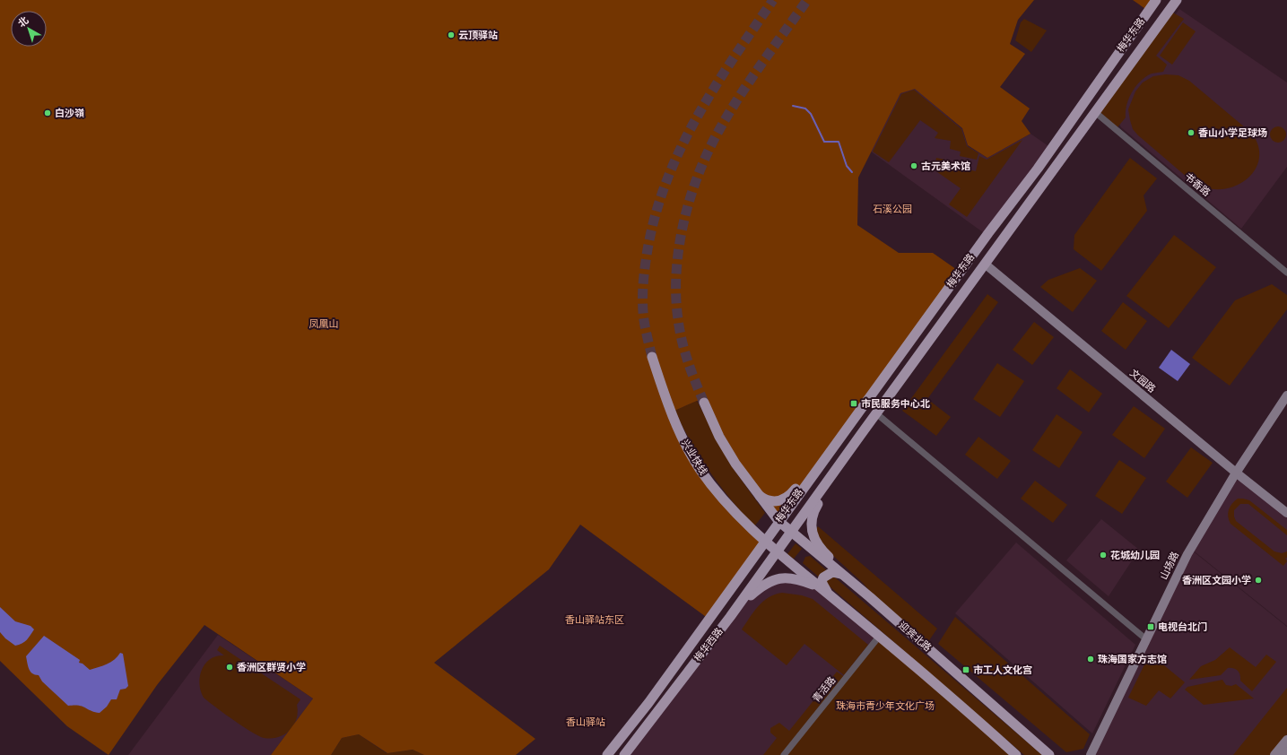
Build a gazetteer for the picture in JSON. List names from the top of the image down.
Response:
{
  "streets": {
    "main road": [
      "梅华东路",
      "兴业快线",
      "迎宾北路",
      "梅华西路"
    ],
    "street": [
      "书香路",
      "文园路",
      "山场路",
      "青活路"
    ]
  },
  "crossings": [
    ["梅华东路", "书香路"],
    ["梅华东路", "文园路"],
    ["梅华东路", "兴业快线"],
    ["梅华东路", "迎宾北路"],
    ["梅华东路", "梅华西路"],
    ["文园路", "山场路"],
    ["兴业快线", "梅华西路"],
    ["迎宾北路", "梅华西路"]
  ],
  "parks": [
    "石溪公园",
    "凤凰山",
    "香山驿站东区",
    "珠海市青少年文化广场",
    "香山驿站"
  ],
  "places": {
    "other": [
      "云顶驿站",
      "白沙嶺",
      "香山小学足球场",
      "古元美术馆",
      "花城幼儿园",
      "香洲区文园小学",
      "珠海国家方志馆",
      "香洲区群贤小学"
    ],
    "transit": ["市民服务中心北", "电视台北门", "市工人文化宫"]
  },
  "north": "top left"
}
